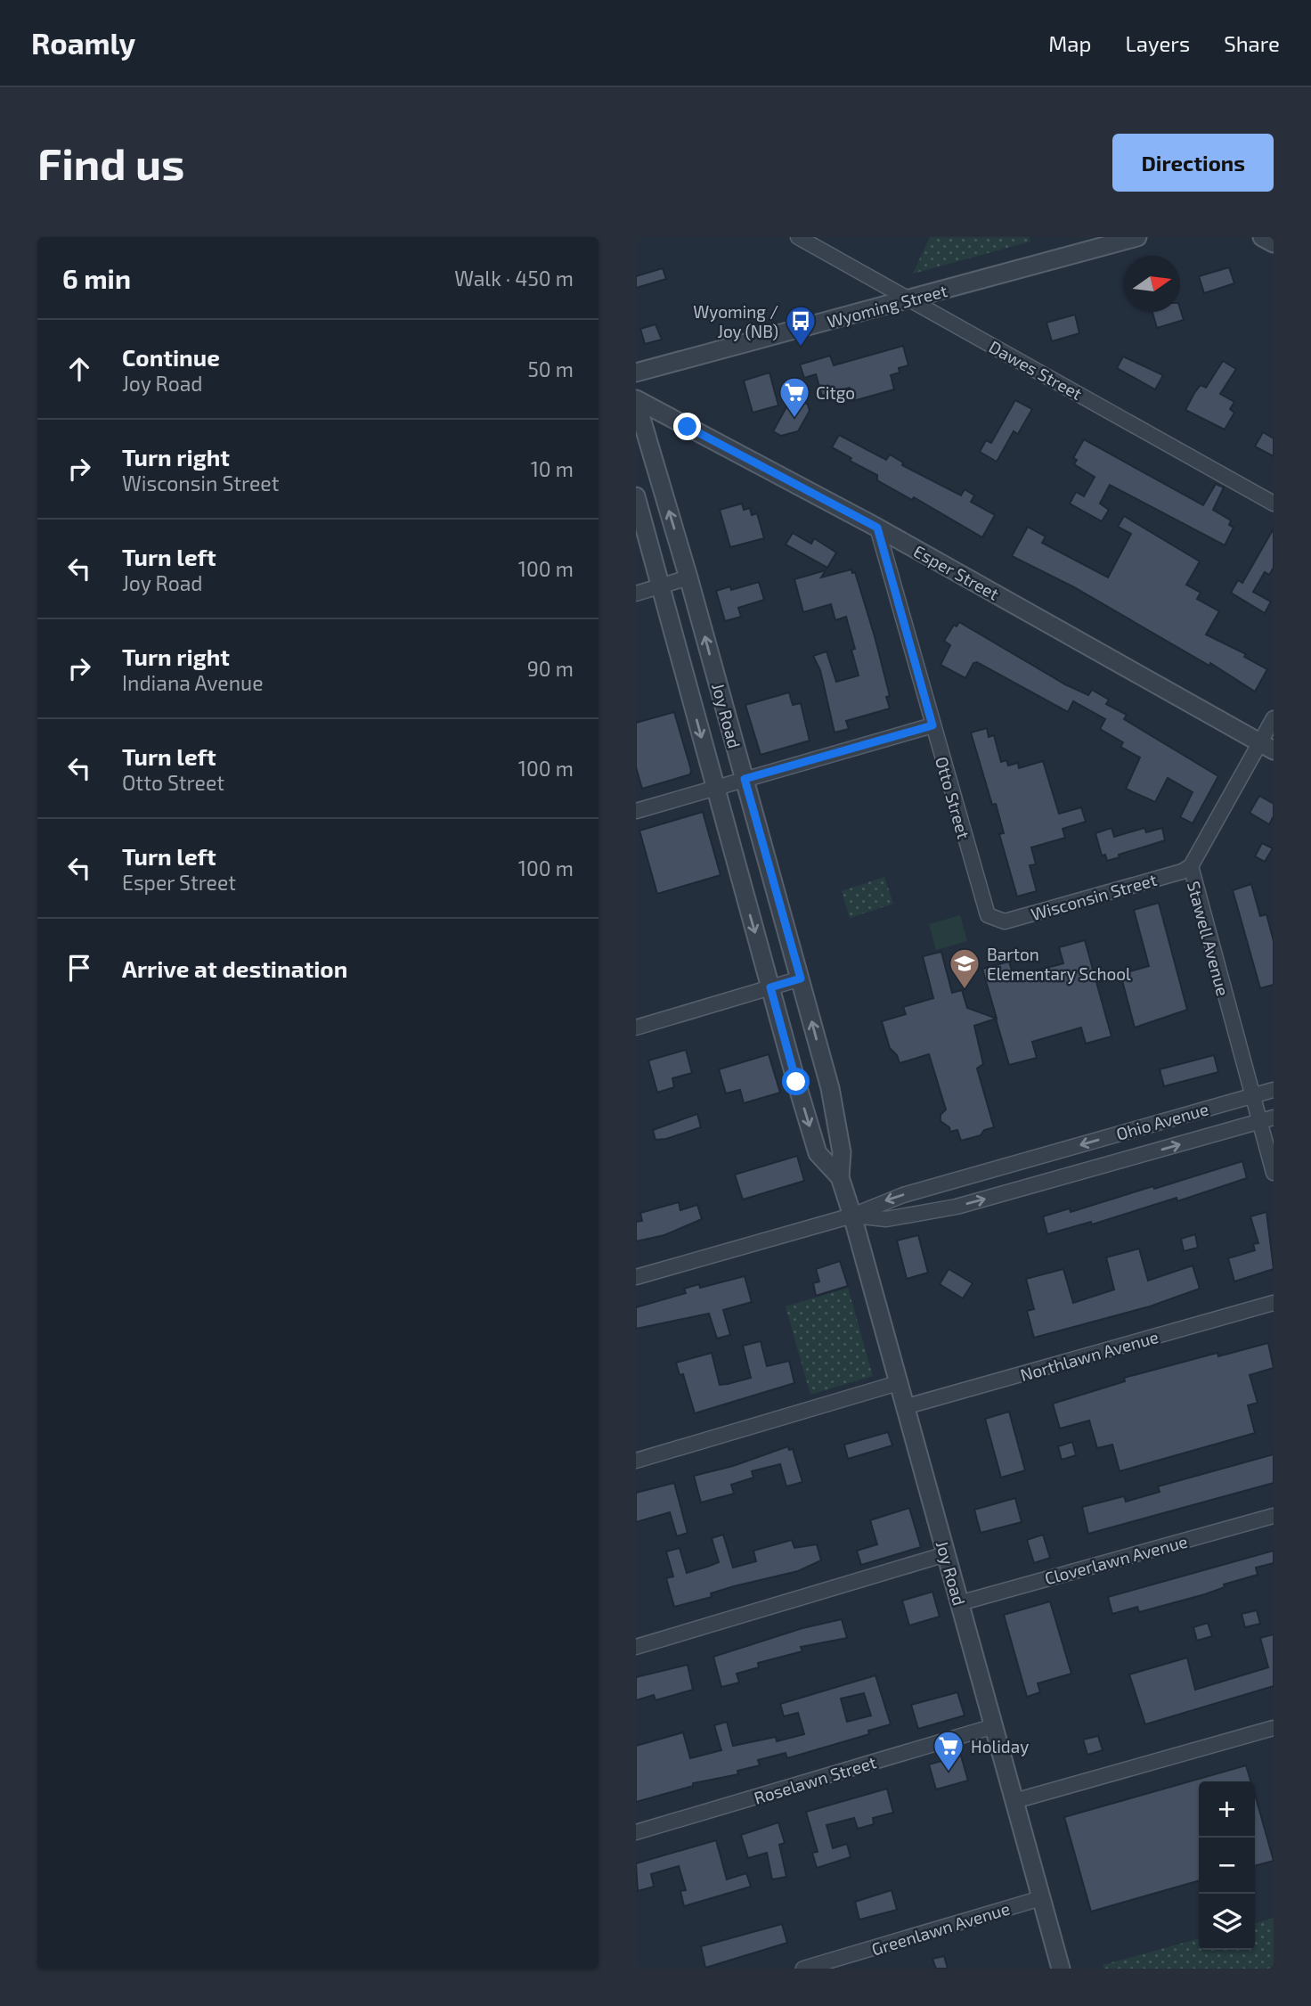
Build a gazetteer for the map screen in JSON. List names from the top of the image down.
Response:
{
  "streets": {
    "street": [
      "Wyoming Street",
      "Dawes Street",
      "Esper Street",
      "Joy Road",
      "Otto Street",
      "Wisconsin Street",
      "Stawell Avenue",
      "Ohio Avenue",
      "Northlawn Avenue",
      "Cloverlawn Avenue",
      "Roselawn Street",
      "Greenlawn Avenue"
    ]
  },
  "crossings": [
    ["Wyoming Street", "Dawes Street"],
    ["Esper Street", "Joy Road"],
    ["Esper Street", "Otto Street"],
    ["Esper Street", "Stawell Avenue"],
    ["Joy Road", "Ohio Avenue"],
    ["Joy Road", "Northlawn Avenue"],
    ["Joy Road", "Cloverlawn Avenue"],
    ["Joy Road", "Roselawn Street"],
    ["Joy Road", "Greenlawn Avenue"],
    ["Otto Street", "Wisconsin Street"],
    ["Wisconsin Street", "Stawell Avenue"],
    ["Stawell Avenue", "Ohio Avenue"]
  ],
  "places": {
    "bus stop": ["Wyoming / Joy (NB)"],
    "supermarket": ["Citgo", "Holiday"],
    "school or university": ["Barton Elementary School"]
  },
  "north": "right",
  "page": {
    "header": "Roamly",
    "nav": ["Map", "Layers", "Share"],
    "buttons": "Directions",
    "title": "Find us",
    "heading": ["6 min", "Walk · 450 m"],
    "list": [
      ["Continue", "Joy Road", "50 m"],
      ["Turn right", "Wisconsin Street", "10 m"],
      ["Turn left", "Joy Road", "100 m"],
      ["Turn right", "Indiana Avenue", "90 m"],
      ["Turn left", "Otto Street", "100 m"],
      ["Turn left", "Esper Street", "100 m"],
      "Arrive at destination"
    ],
    "map_buttons": ["+", "−"]
  }
}
